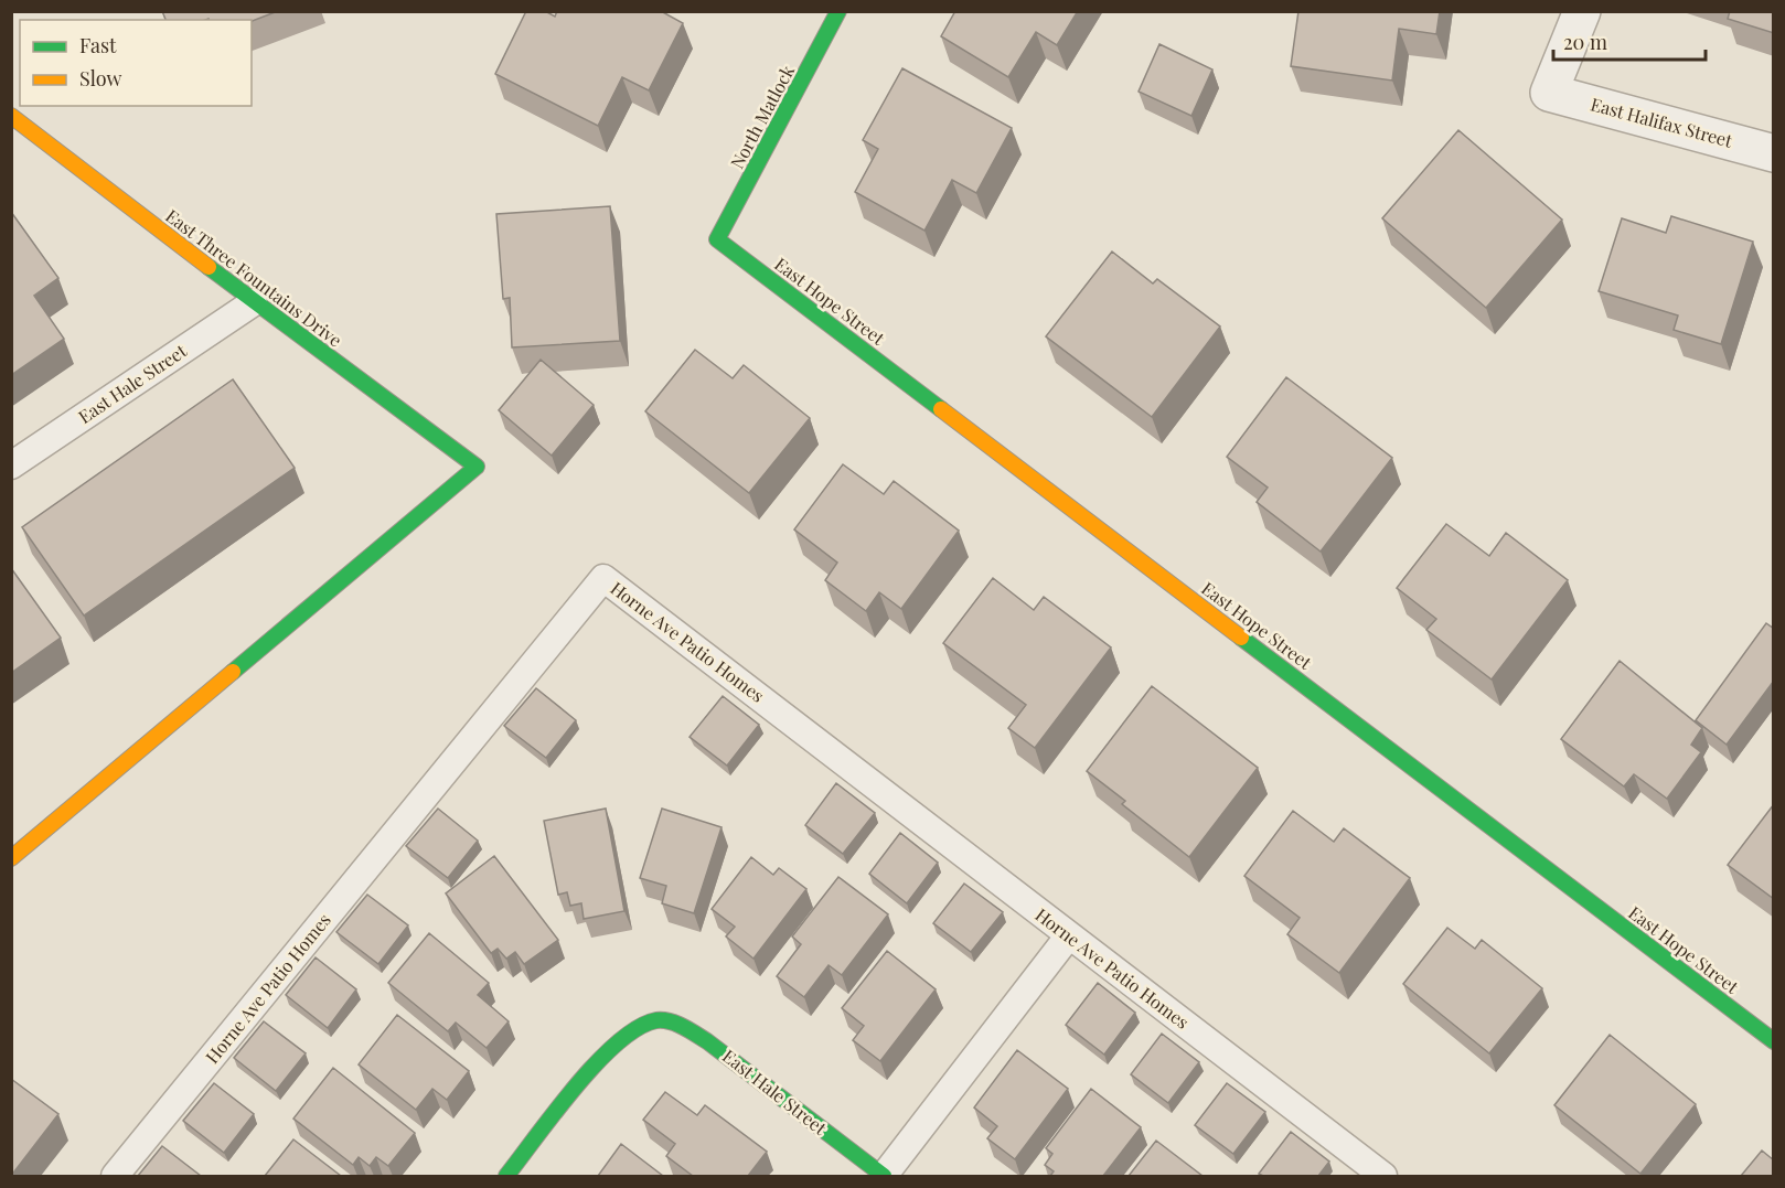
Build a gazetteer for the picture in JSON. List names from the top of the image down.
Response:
{
  "streets": {
    "street": [
      "North Matlock",
      "East Halifax Street",
      "East Three Fountains Drive",
      "East Hope Street",
      "East Hale Street"
    ],
    "lane": ["Horne Ave Patio Homes"]
  },
  "crossings": [
    ["North Matlock", "East Hope Street"],
    ["East Three Fountains Drive", "East Hale Street"]
  ],
  "legend": ["Fast", "Slow"],
  "scale_bar": "20 m"
}
